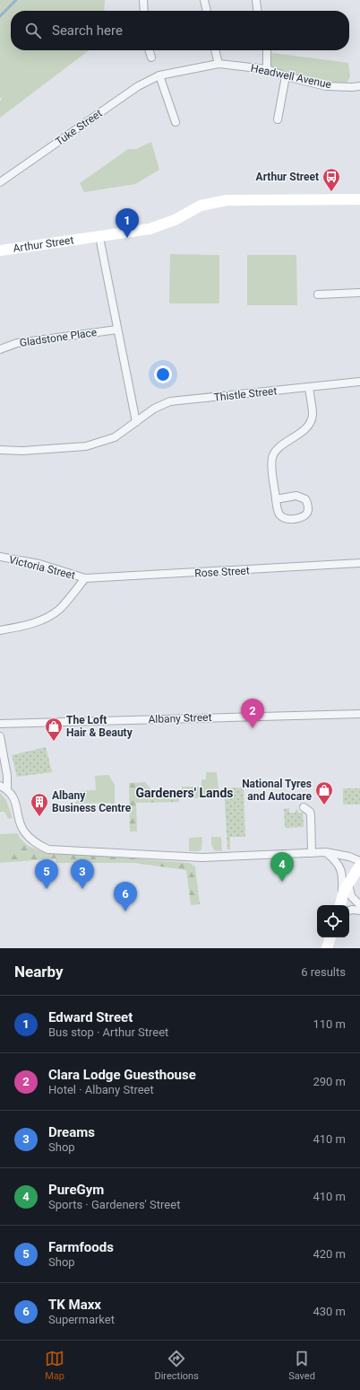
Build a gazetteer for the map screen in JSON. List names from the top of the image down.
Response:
{
  "streets": {
    "street": [
      "Headwell Avenue",
      "Tuke Street",
      "Arthur Street",
      "Gladstone Place",
      "Thistle Street",
      "Victoria Street",
      "Rose Street",
      "Albany Street"
    ]
  },
  "crossings": [
    ["Headwell Avenue", "Tuke Street"],
    ["Victoria Street", "Rose Street"]
  ],
  "districts": ["Gardeners' Lands"],
  "places": {
    "bus stop": ["Arthur Street"],
    "shop": ["The Loft Hair & Beauty", "National Tyres and Autocare"],
    "building": ["Albany Business Centre"]
  },
  "page": {
    "search": "Search here",
    "pins": [
      "1",
      "2",
      "4",
      "3",
      "5",
      "6"
    ],
    "heading": ["Nearby", "6 results"],
    "list": [
      {
        "mark": "1",
        "name": "Edward Street",
        "note": "Bus stop · Arthur Street",
        "value": "110 m"
      },
      {
        "mark": "2",
        "name": "Clara Lodge Guesthouse",
        "note": "Hotel · Albany Street",
        "value": "290 m"
      },
      {
        "mark": "3",
        "name": "Dreams",
        "note": "Shop",
        "value": "410 m"
      },
      {
        "mark": "4",
        "name": "PureGym",
        "note": "Sports · Gardeners' Street",
        "value": "410 m"
      },
      {
        "mark": "5",
        "name": "Farmfoods",
        "note": "Shop",
        "value": "420 m"
      },
      {
        "mark": "6",
        "name": "TK Maxx",
        "note": "Supermarket",
        "value": "430 m"
      }
    ],
    "nav": ["Map", "Directions", "Saved"]
  }
}
